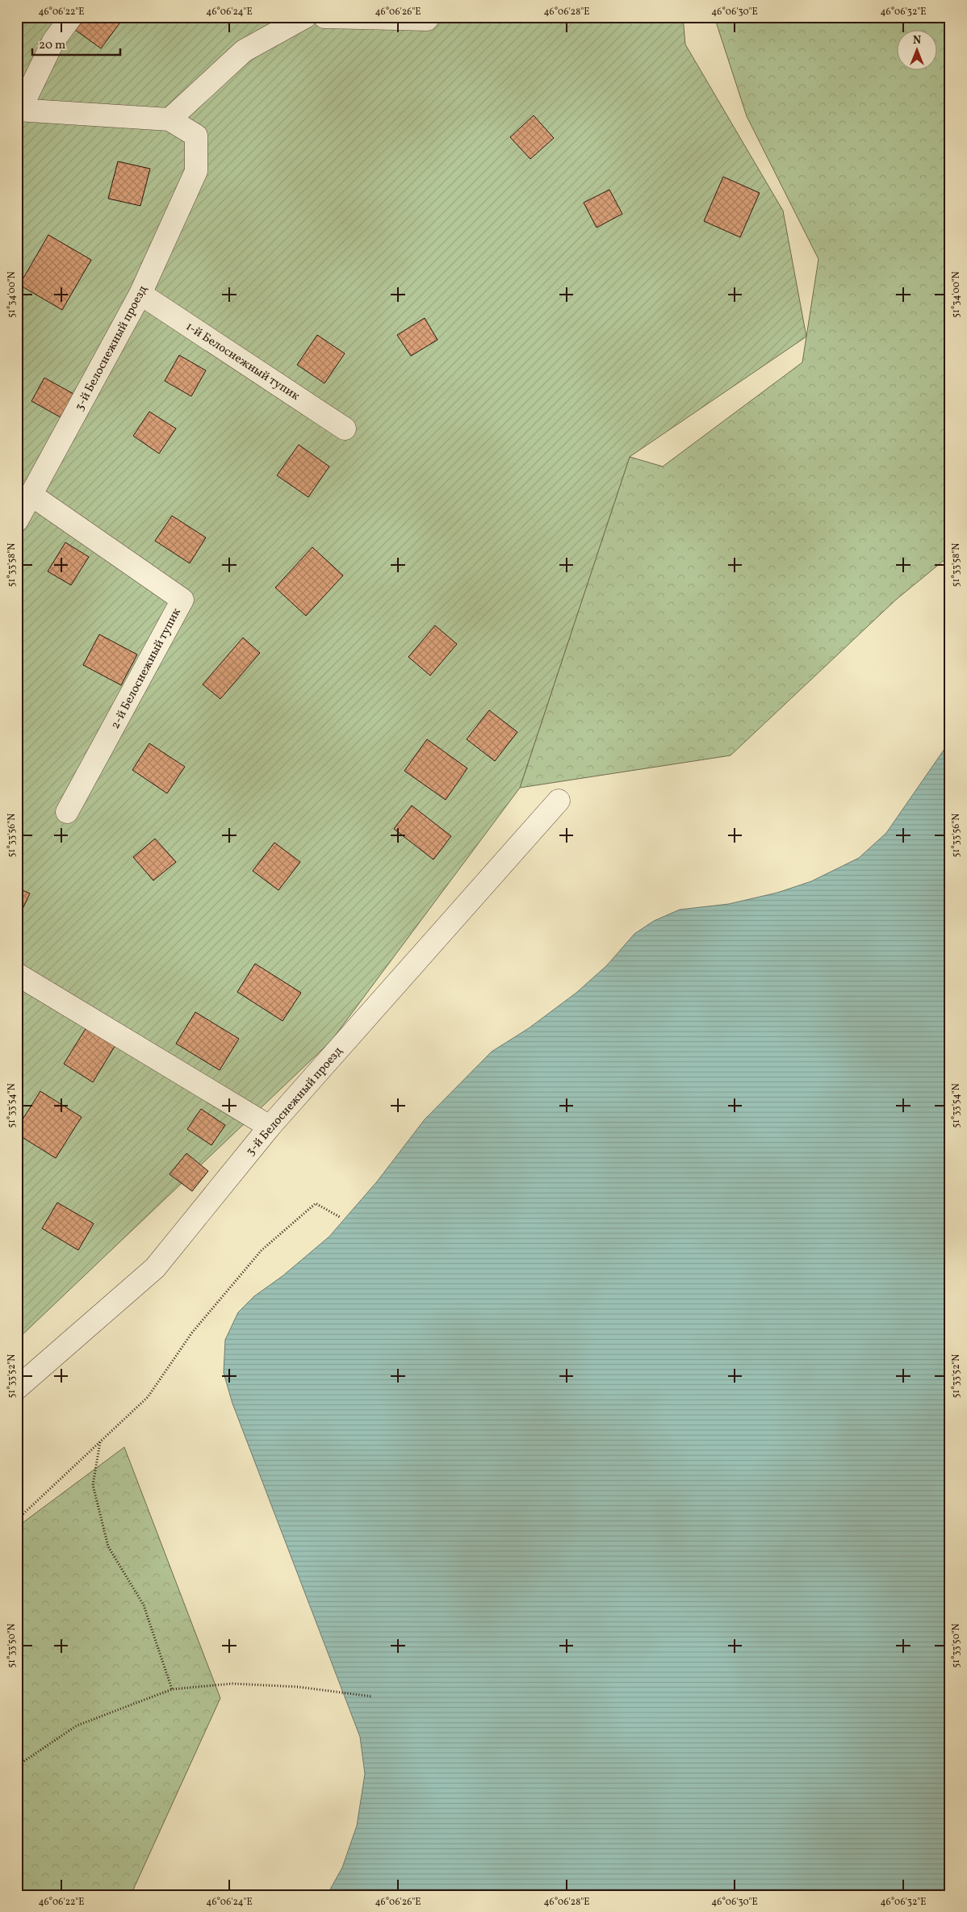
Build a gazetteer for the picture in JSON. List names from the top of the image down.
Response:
{
  "streets": {
    "lane": ["3-й Белоснежный проезд", "1-й Белоснежный тупик", "2-й Белоснежный тупик"]
  },
  "crossings": [
    ["3-й Белоснежный проезд", "1-й Белоснежный тупик"],
    ["3-й Белоснежный проезд", "2-й Белоснежный тупик"]
  ],
  "scale_bar": "20 m",
  "north": "top",
  "coordinates": [
    "46°06'22\"E",
    "46°06'24\"E",
    "46°06'26\"E",
    "46°06'28\"E",
    "46°06'30\"E",
    "46°06'32\"E",
    "51°34'00\"N",
    "51°33'58\"N",
    "51°33'56\"N",
    "51°33'54\"N",
    "51°33'52\"N",
    "51°33'50\"N"
  ]
}
